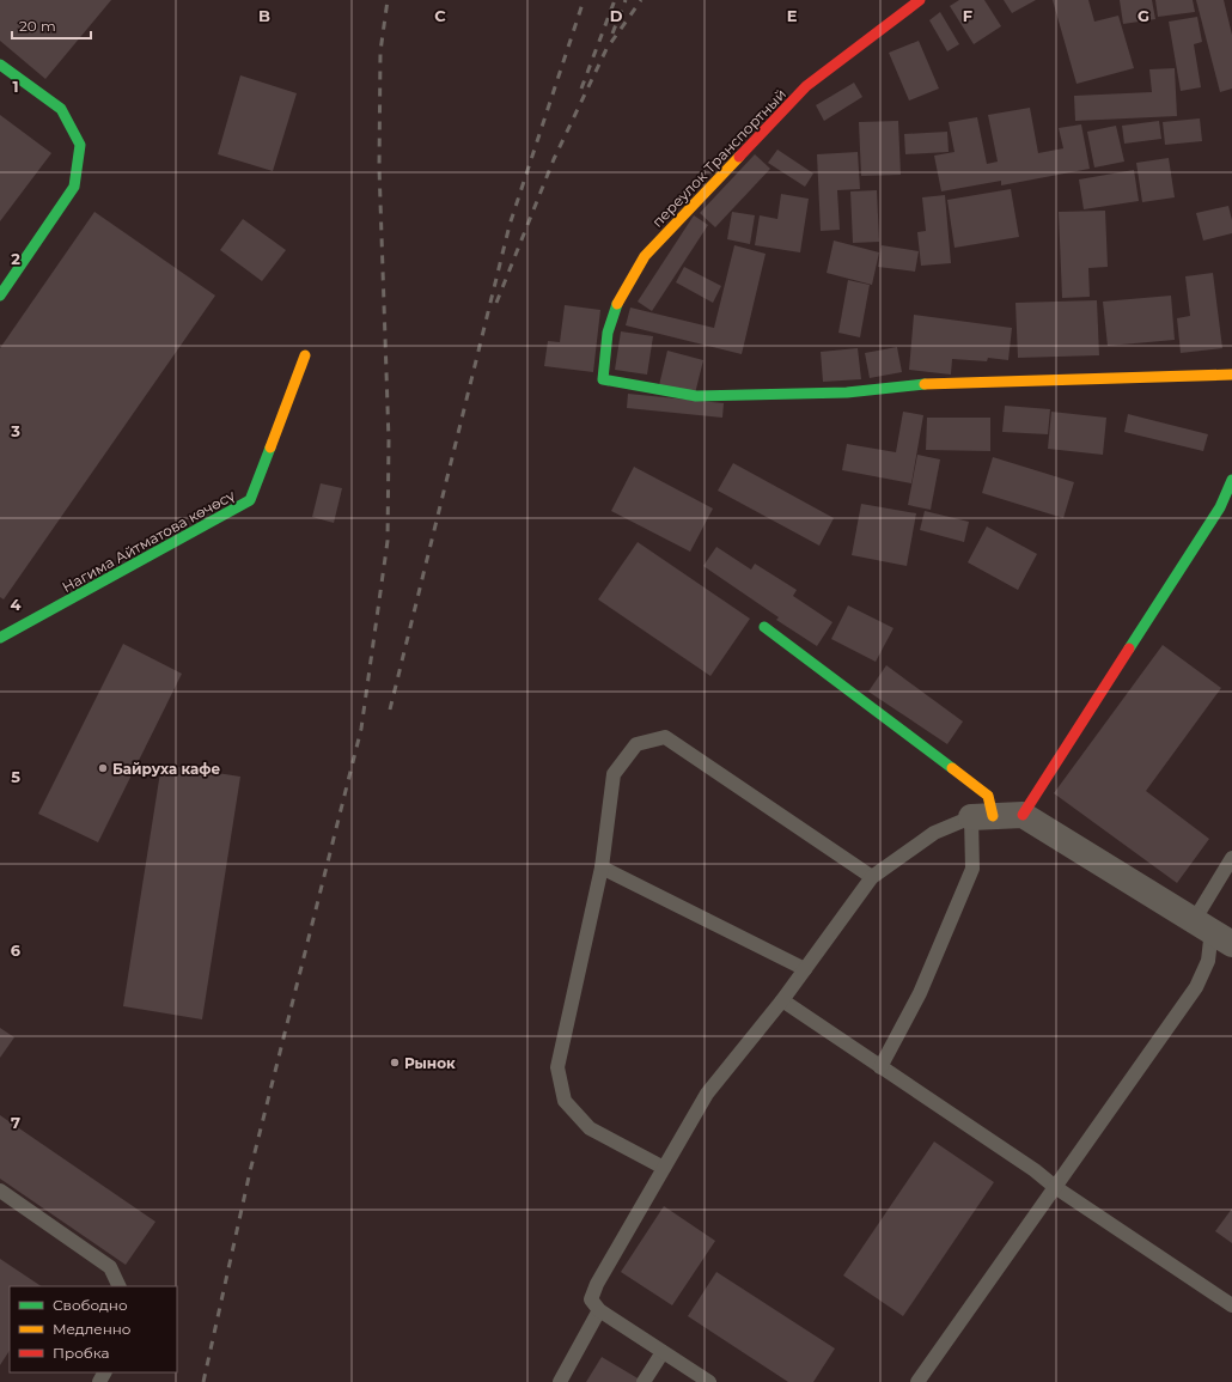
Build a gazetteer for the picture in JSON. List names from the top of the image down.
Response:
{
  "streets": {
    "street": ["переулок Транспортный", "Нагима Айтматова көчөсү"]
  },
  "places": ["Байруха кафе", "Рынок"],
  "legend": ["Свободно", "Медленно", "Пробка"],
  "scale_bar": "20 m",
  "grid": {
    "columns": [
      "B",
      "C",
      "D",
      "E",
      "F",
      "G"
    ],
    "rows": [
      "1",
      "2",
      "3",
      "4",
      "5",
      "6",
      "7"
    ]
  }
}
